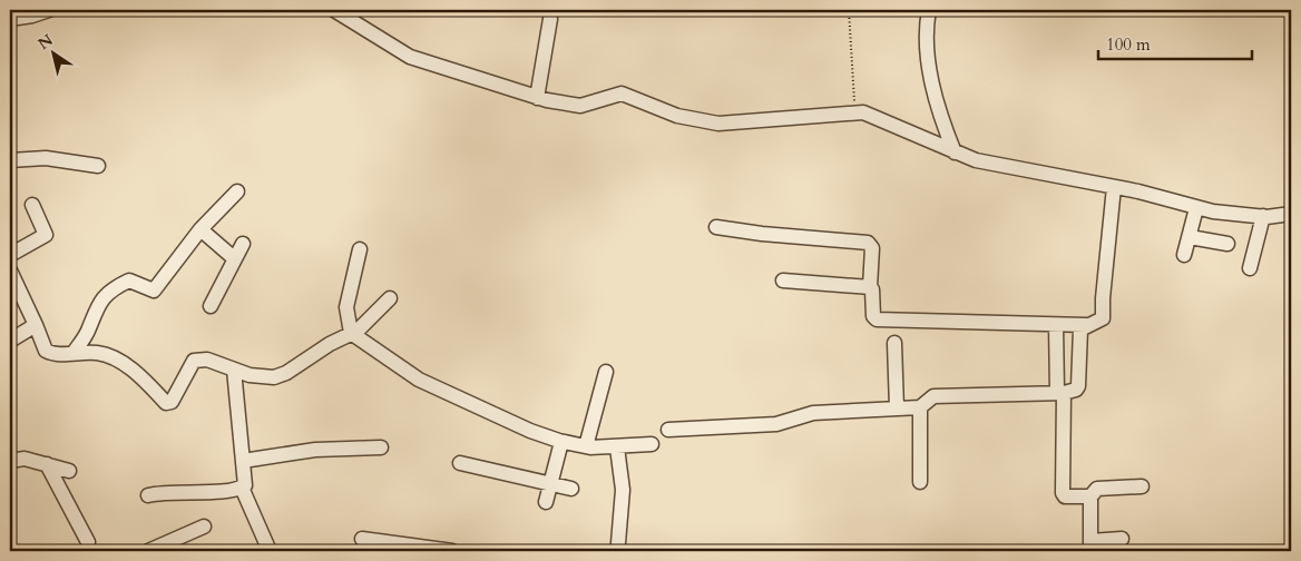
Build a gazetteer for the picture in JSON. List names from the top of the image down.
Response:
{
  "scale_bar": "100 m",
  "north": "top left"
}
